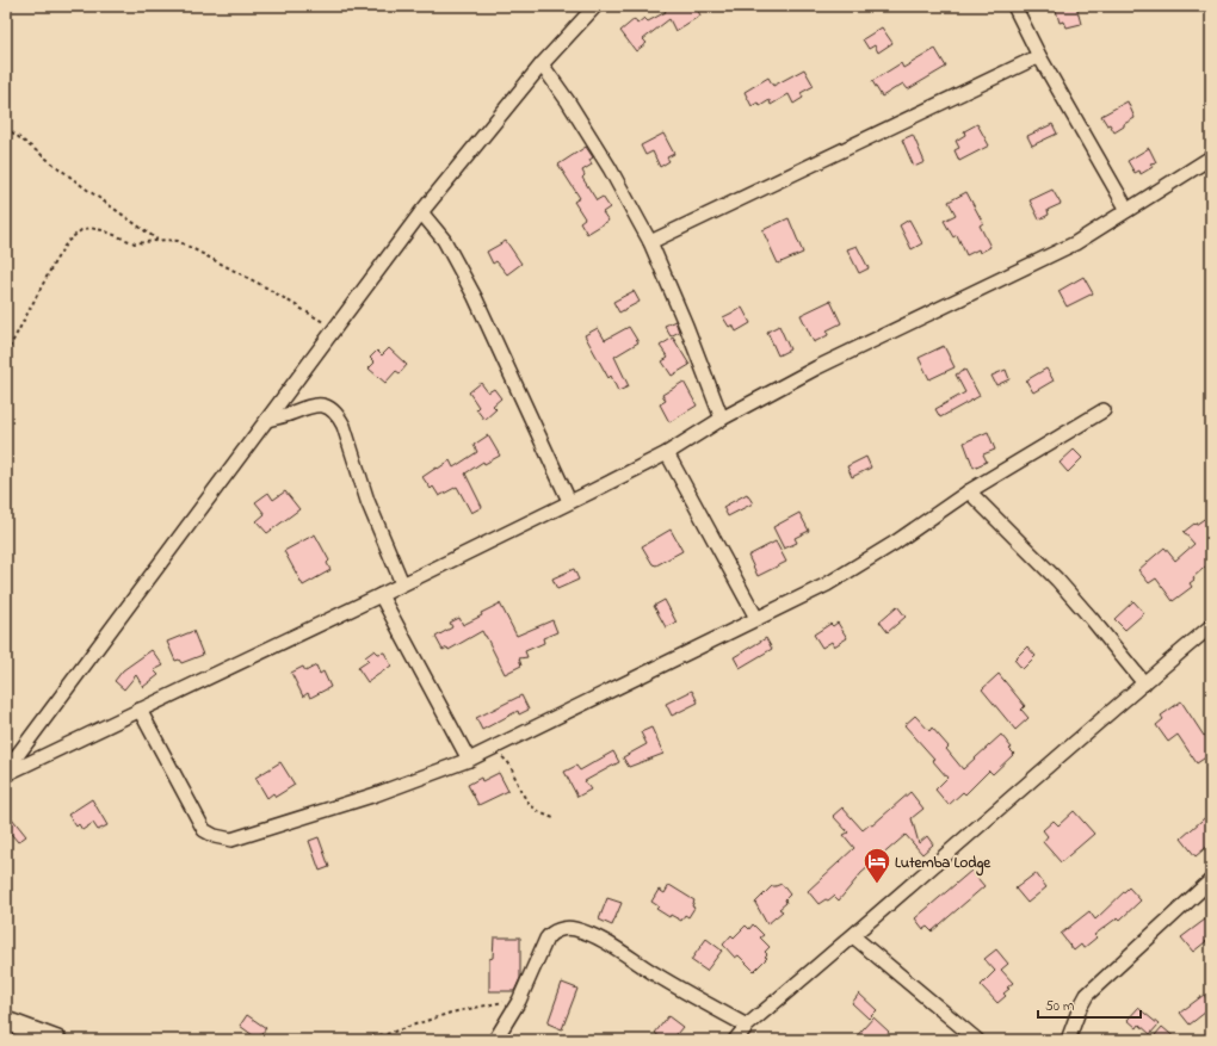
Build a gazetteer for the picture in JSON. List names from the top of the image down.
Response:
{
  "places": {
    "hotel": ["Lutemba Lodge"]
  },
  "scale_bar": "50 m"
}
